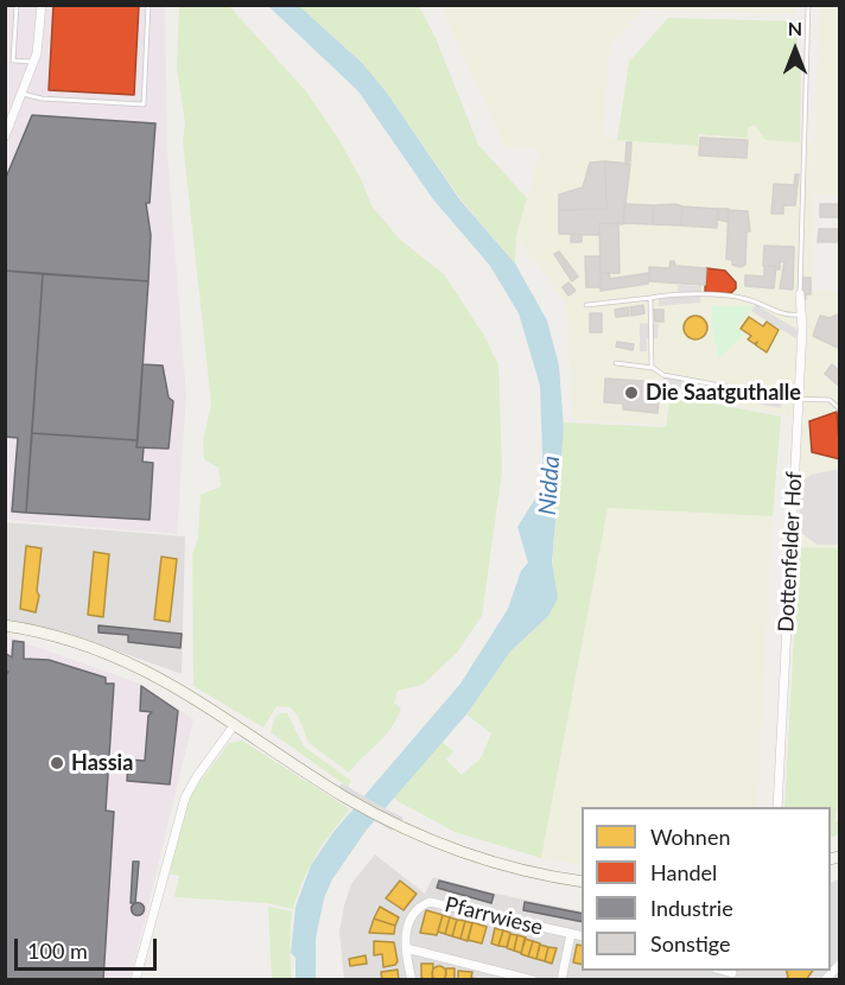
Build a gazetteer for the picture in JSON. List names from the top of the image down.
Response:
{
  "streets": {
    "street": ["Dottenfelder Hof", "Pfarrwiese"]
  },
  "water": ["Nidda"],
  "places": ["Die Saatguthalle", "Hassia"],
  "legend": [
    "Wohnen",
    "Handel",
    "Industrie",
    "Sonstige"
  ],
  "scale_bar": "100 m",
  "north": "top"
}
